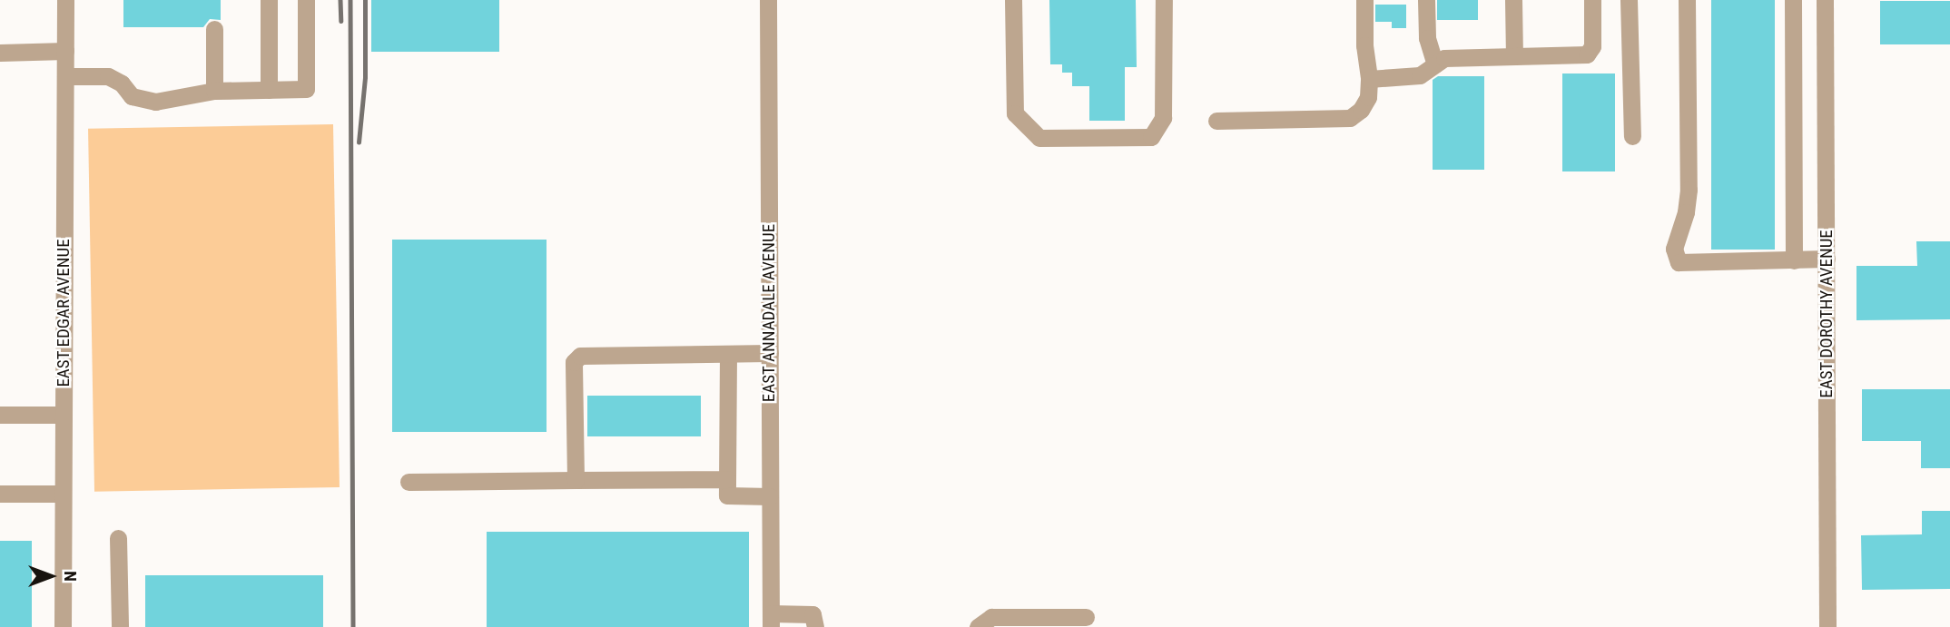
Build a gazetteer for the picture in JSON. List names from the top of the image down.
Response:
{
  "streets": {
    "street": ["EAST EDGAR AVENUE", "EAST ANNADALE AVENUE", "EAST DOROTHY AVENUE"]
  },
  "north": "right"
}
